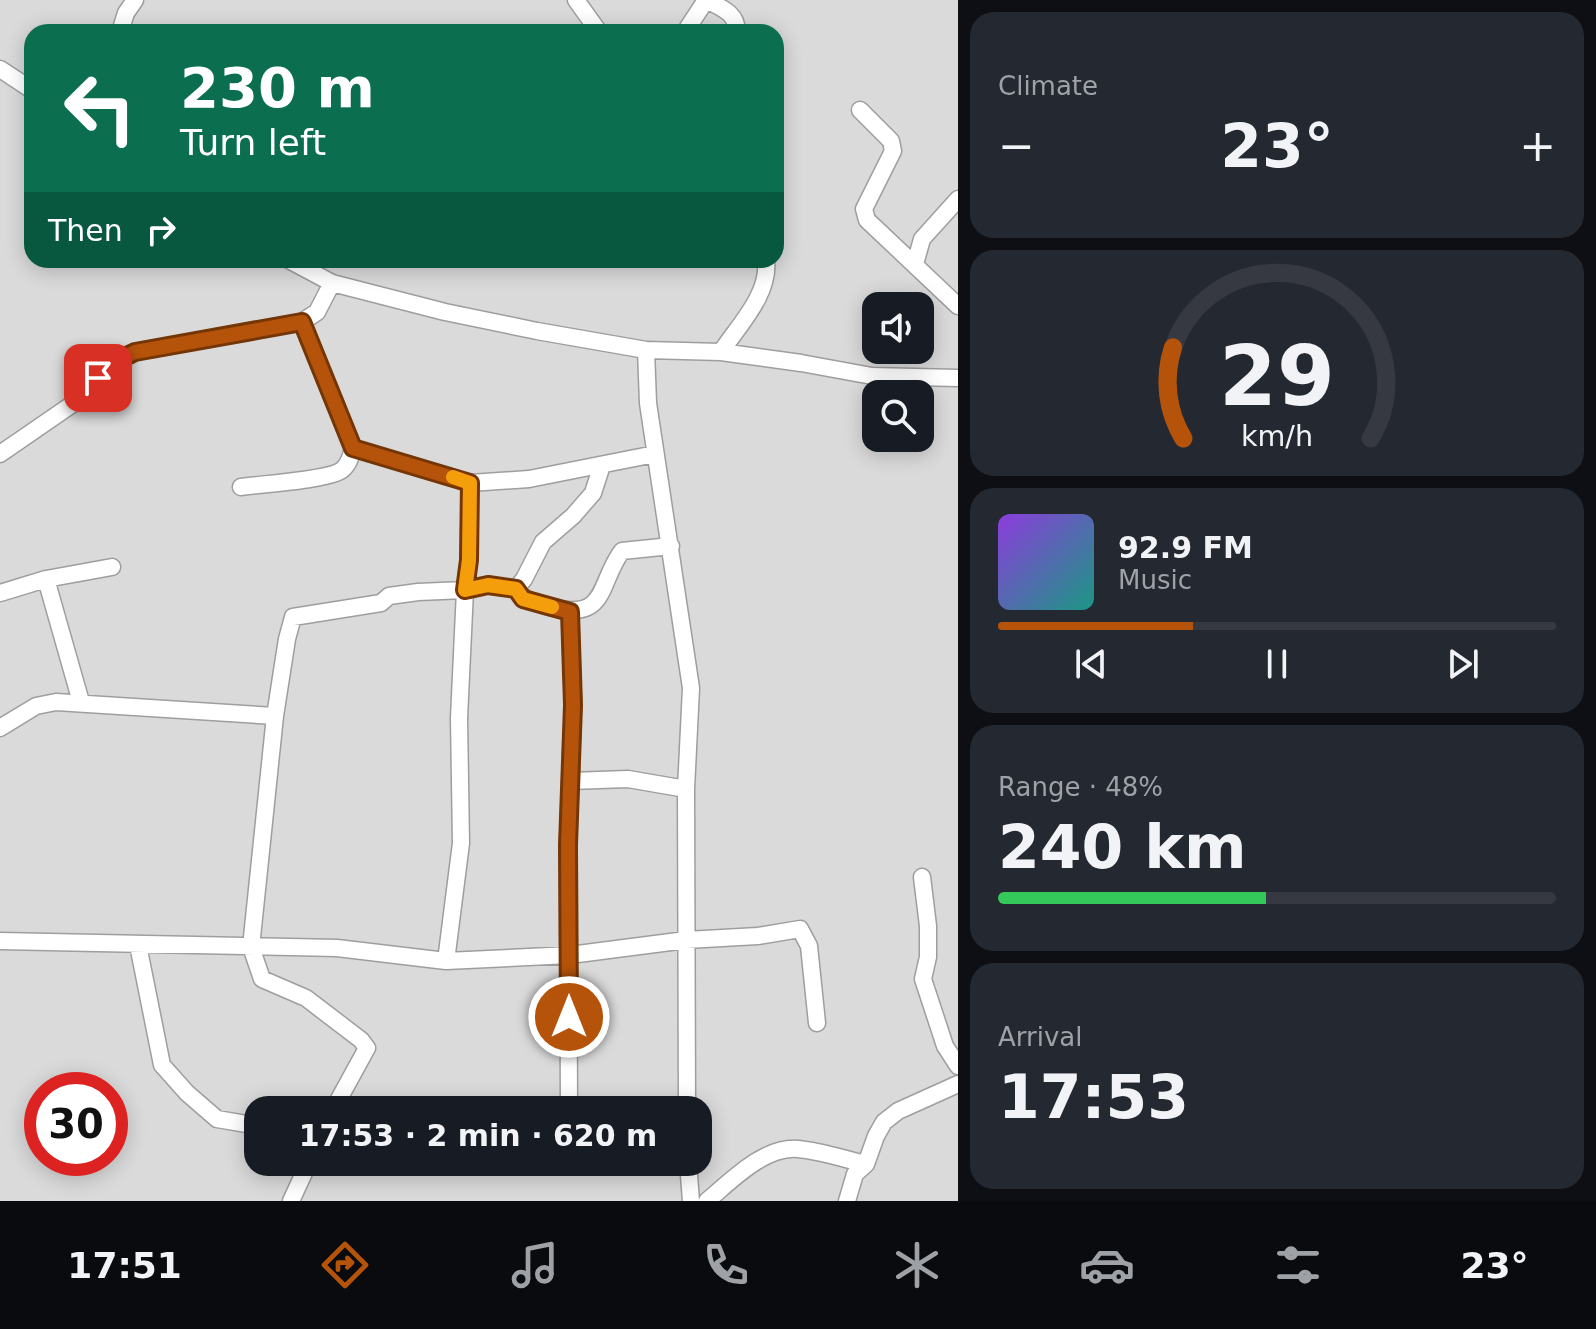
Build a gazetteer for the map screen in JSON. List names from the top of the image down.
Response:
{
  "page": {
    "tile": [
      "Climate",
      ["Range · 48%", "240 km"],
      ["Arrival", "17:53"]
    ],
    "turn": ["230 m", "Turn left"],
    "heat": ["−", "23°", "+"],
    "then": "Then",
    "song": ["92.9 FM", "Music"],
    "limit": "30",
    "trip": "17:53 · 2 min · 620 m",
    "tabs": ["17:51", "23°"],
    "gauge": ["29", "km/h"]
  }
}
